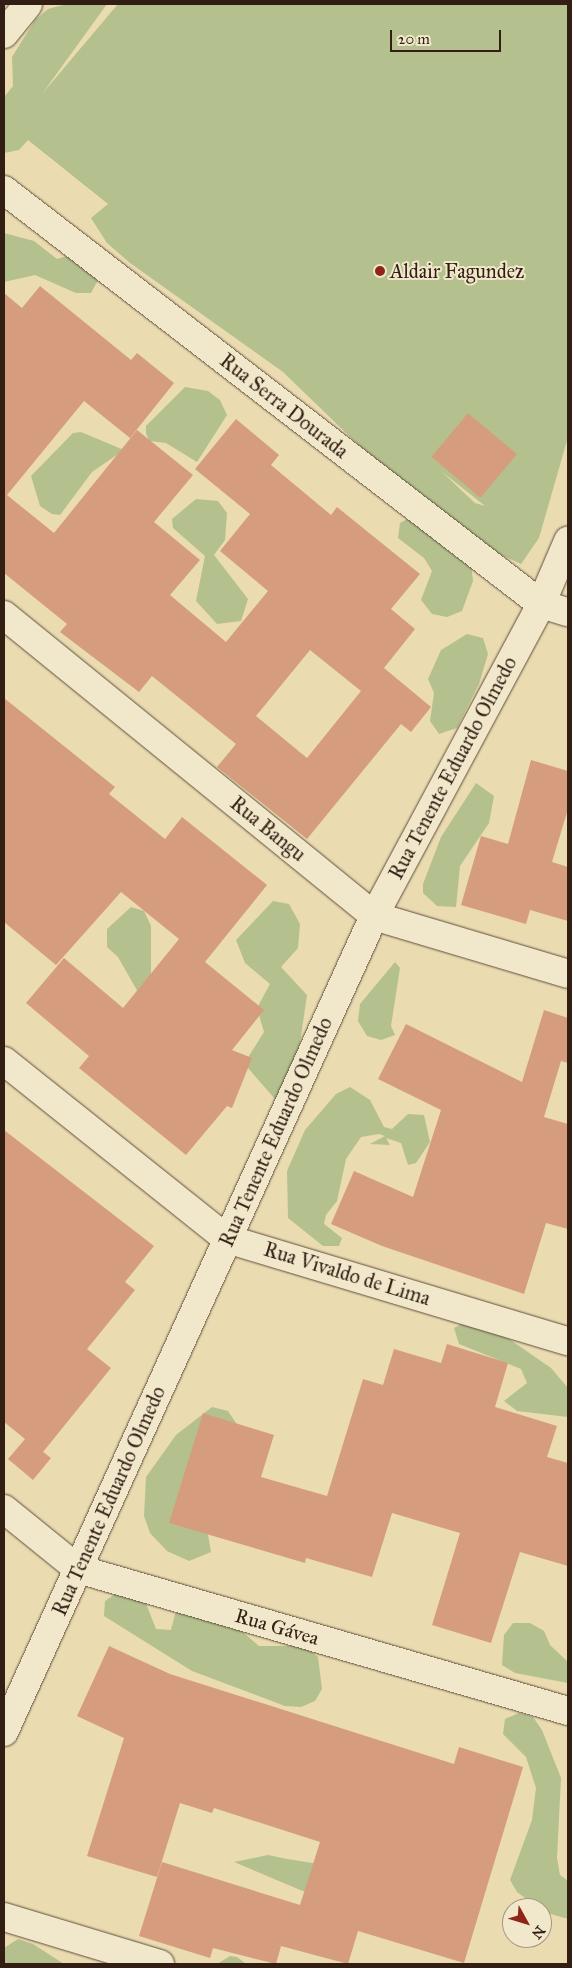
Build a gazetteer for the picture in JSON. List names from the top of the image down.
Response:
{
  "streets": {
    "street": [
      "Rua Serra Dourada",
      "Rua Tenente Eduardo Olmedo",
      "Rua Bangu",
      "Rua Vivaldo de Lima",
      "Rua Gávea"
    ]
  },
  "crossings": [
    ["Rua Serra Dourada", "Rua Tenente Eduardo Olmedo"],
    ["Rua Tenente Eduardo Olmedo", "Rua Bangu"],
    ["Rua Tenente Eduardo Olmedo", "Rua Vivaldo de Lima"],
    ["Rua Tenente Eduardo Olmedo", "Rua Gávea"]
  ],
  "places": ["Aldair Fagundez"],
  "scale_bar": "20 m",
  "north": "bottom right"
}
